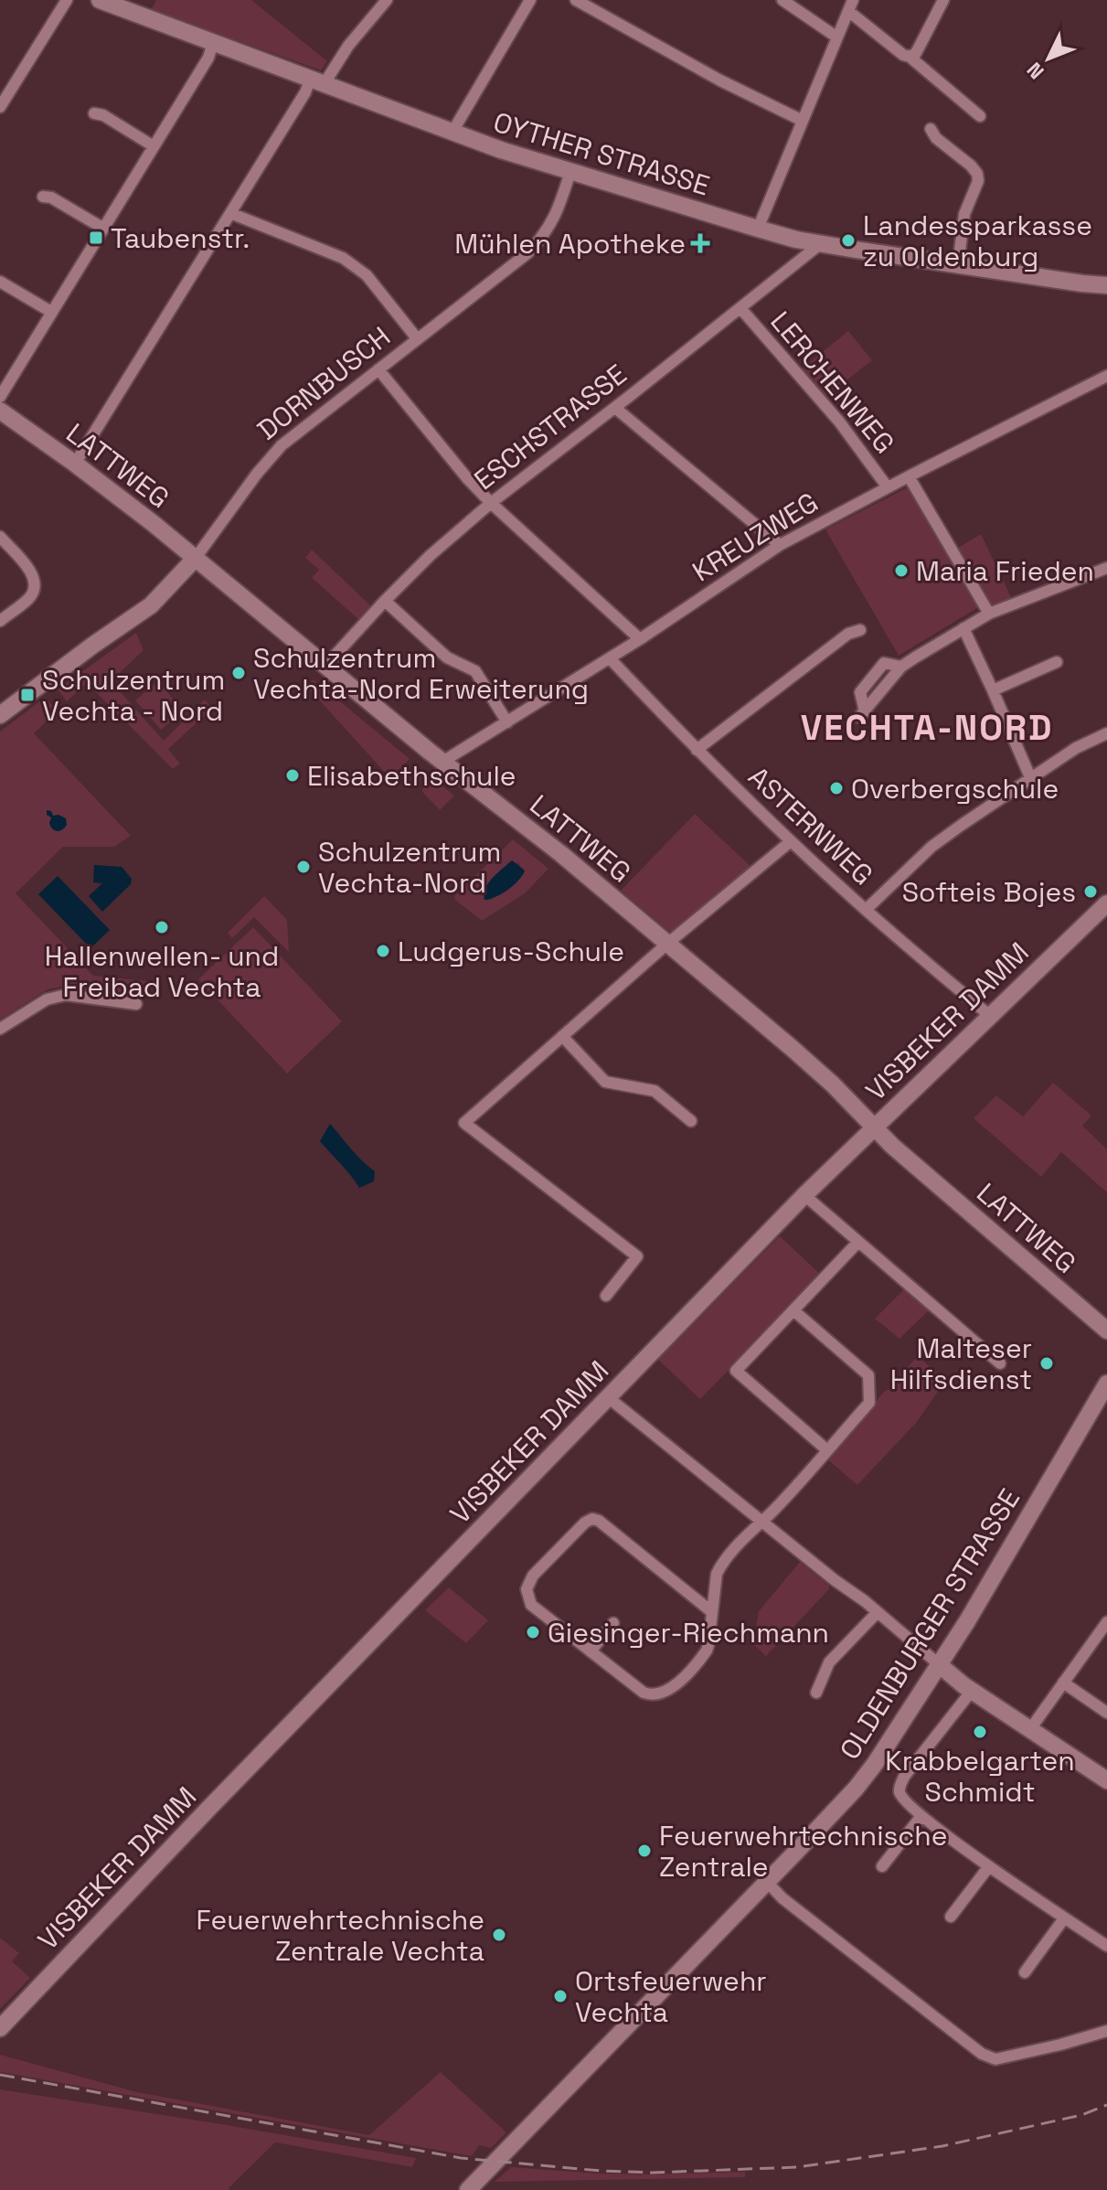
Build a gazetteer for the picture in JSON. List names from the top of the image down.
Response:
{
  "streets": {
    "street": [
      "OYTHER STRASSE",
      "LERCHENWEG",
      "DORNBUSCH",
      "ESCHSTRASSE",
      "LATTWEG",
      "KREUZWEG",
      "ASTERNWEG",
      "VISBEKER DAMM",
      "OLDENBURGER STRASSE"
    ]
  },
  "crossings": [
    ["OYTHER STRASSE", "DORNBUSCH"],
    ["OYTHER STRASSE", "ESCHSTRASSE"],
    ["LERCHENWEG", "ESCHSTRASSE"],
    ["LERCHENWEG", "KREUZWEG"],
    ["DORNBUSCH", "LATTWEG"],
    ["ESCHSTRASSE", "LATTWEG"],
    ["LATTWEG", "KREUZWEG"],
    ["LATTWEG", "VISBEKER DAMM"],
    ["KREUZWEG", "ASTERNWEG"],
    ["ASTERNWEG", "VISBEKER DAMM"]
  ],
  "districts": ["VECHTA-NORD"],
  "places": {
    "transit": ["Taubenstr.", "Schulzentrum Vechta - Nord"],
    "other": [
      "Landessparkasse zu Oldenburg",
      "Maria Frieden",
      "Schulzentrum Vechta-Nord Erweiterung",
      "Elisabethschule",
      "Overbergschule",
      "Schulzentrum Vechta-Nord",
      "Softeis Bojes",
      "Hallenwellen- und Freibad Vechta",
      "Ludgerus-Schule",
      "Malteser Hilfsdienst",
      "Giesinger-Riechmann",
      "Krabbelgarten Schmidt",
      "Feuerwehrtechnische Zentrale",
      "Feuerwehrtechnische Zentrale Vechta",
      "Ortsfeuerwehr Vechta"
    ],
    "health": ["Mühlen Apotheke"]
  },
  "north": "bottom left"
}
